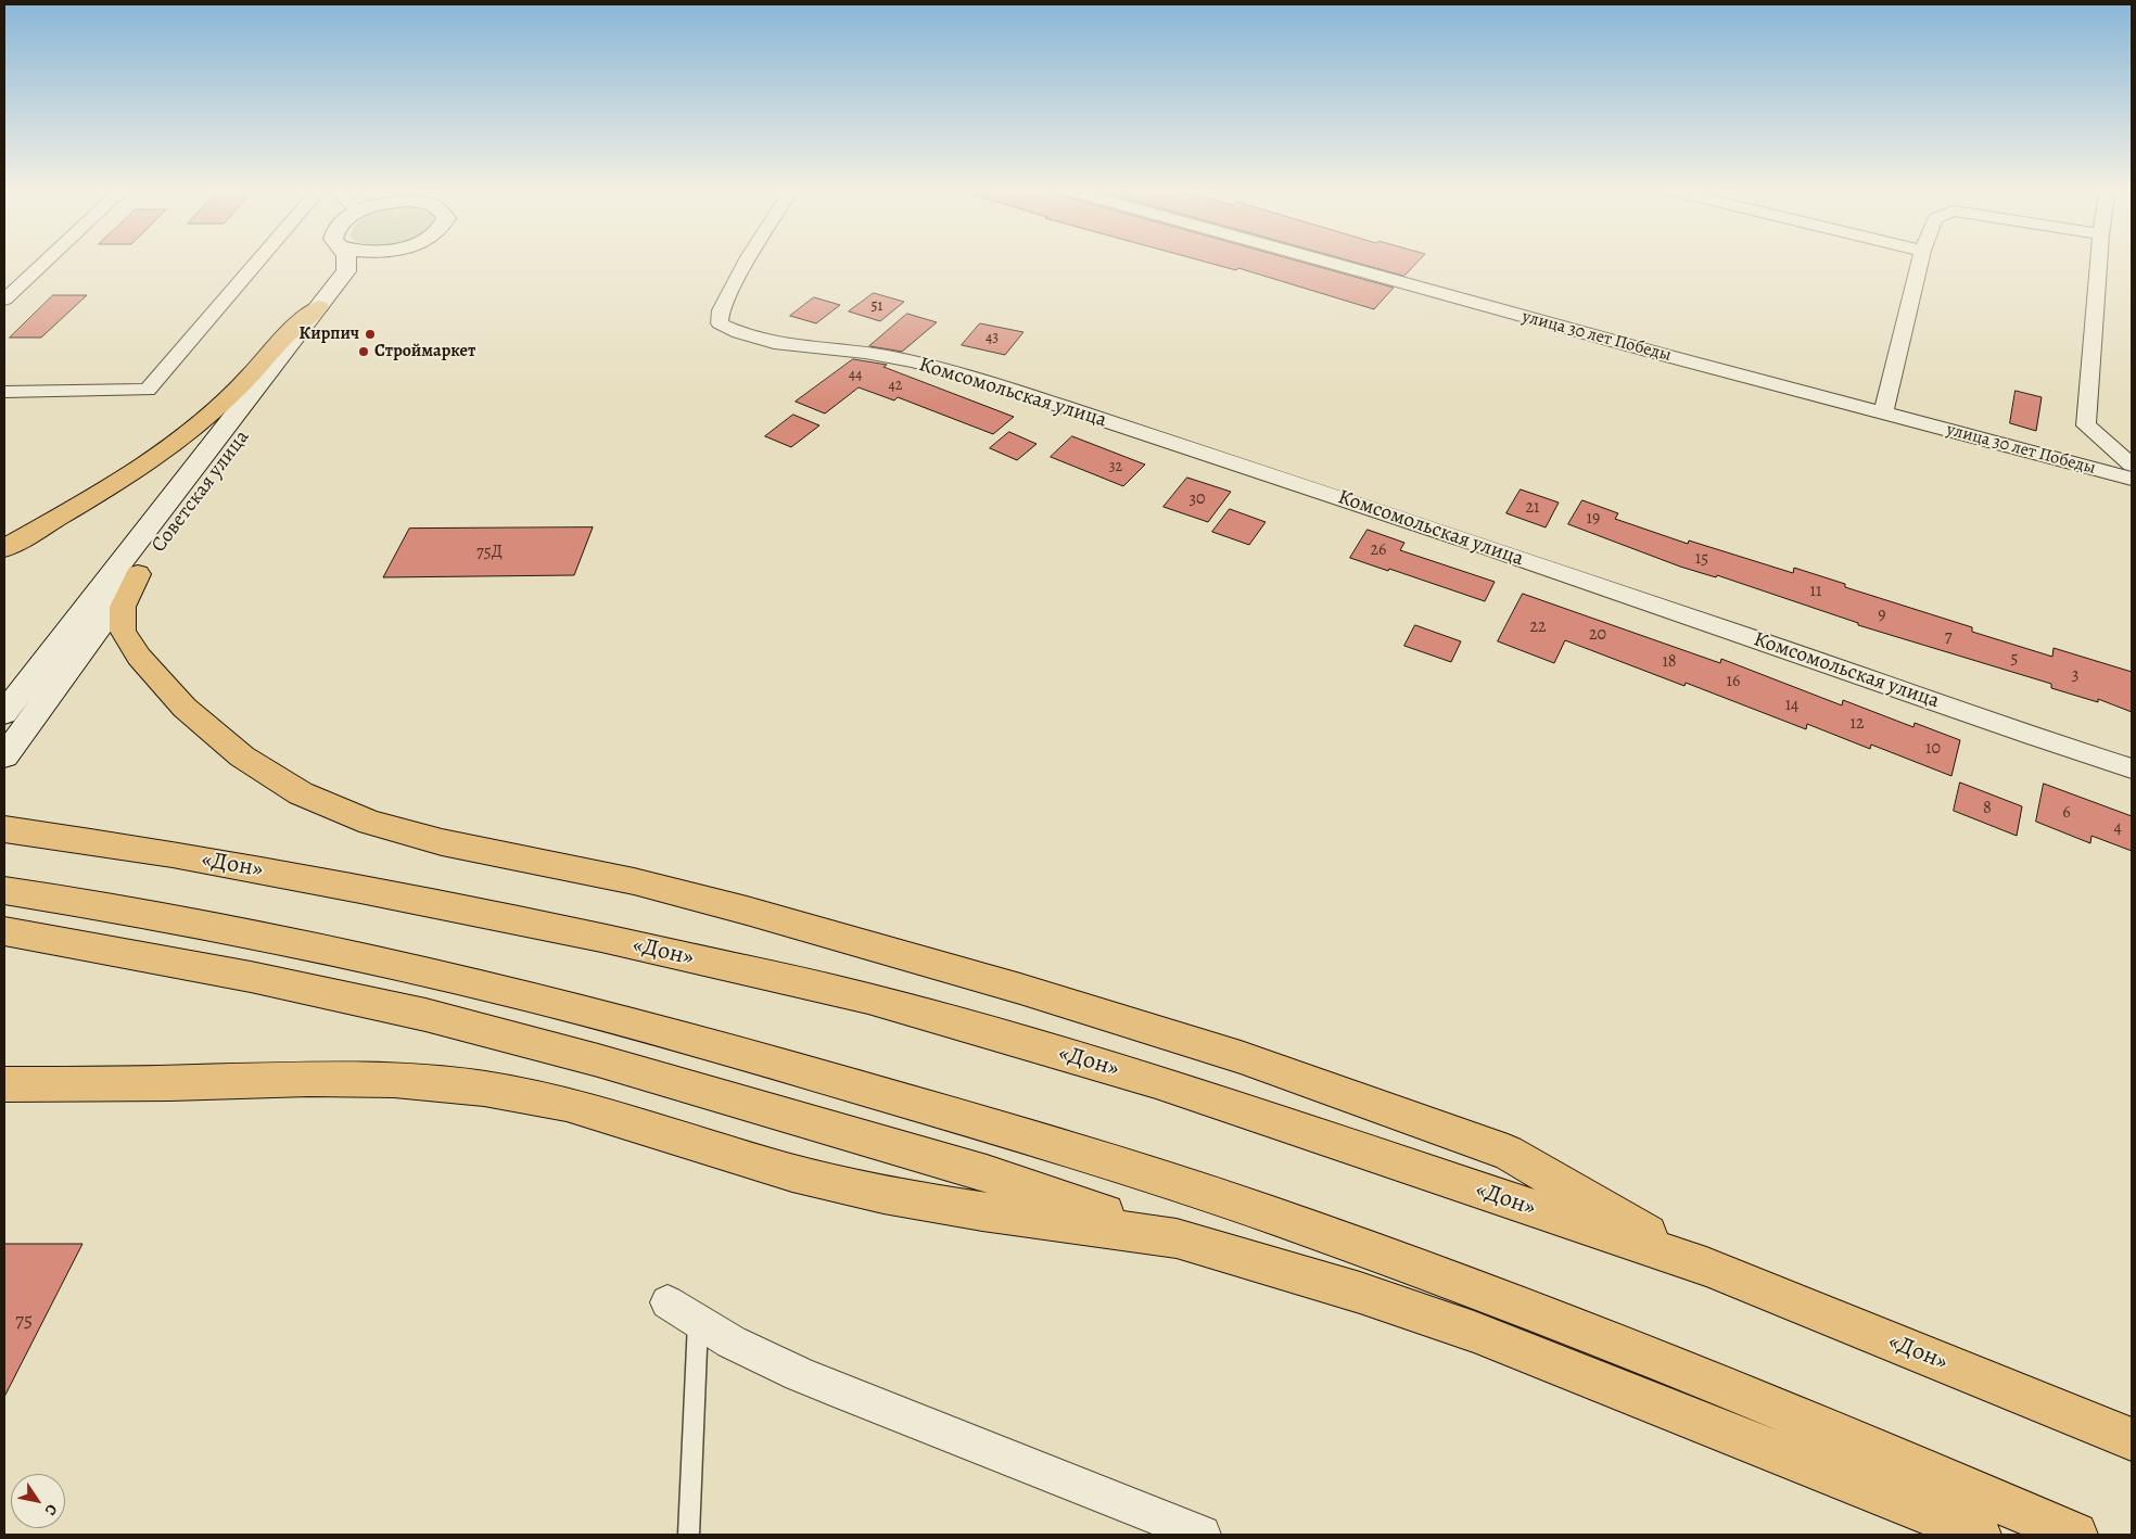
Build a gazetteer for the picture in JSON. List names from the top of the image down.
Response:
{
  "streets": {
    "highway": ["«Дон»"],
    "main road": ["Советская улица"],
    "street": ["улица 30 лет Победы", "Комсомольская улица"]
  },
  "places": ["Кирпич", "Строймаркет"],
  "house_numbers": [
    "51",
    "43",
    "44",
    "42",
    "32",
    "30",
    "21",
    "19",
    "26",
    "75Д",
    "15",
    "11",
    "9",
    "22",
    "20",
    "7",
    "5",
    "18",
    "3",
    "16",
    "14",
    "12",
    "10",
    "8",
    "6",
    "4",
    "75"
  ],
  "north": "bottom right"
}
